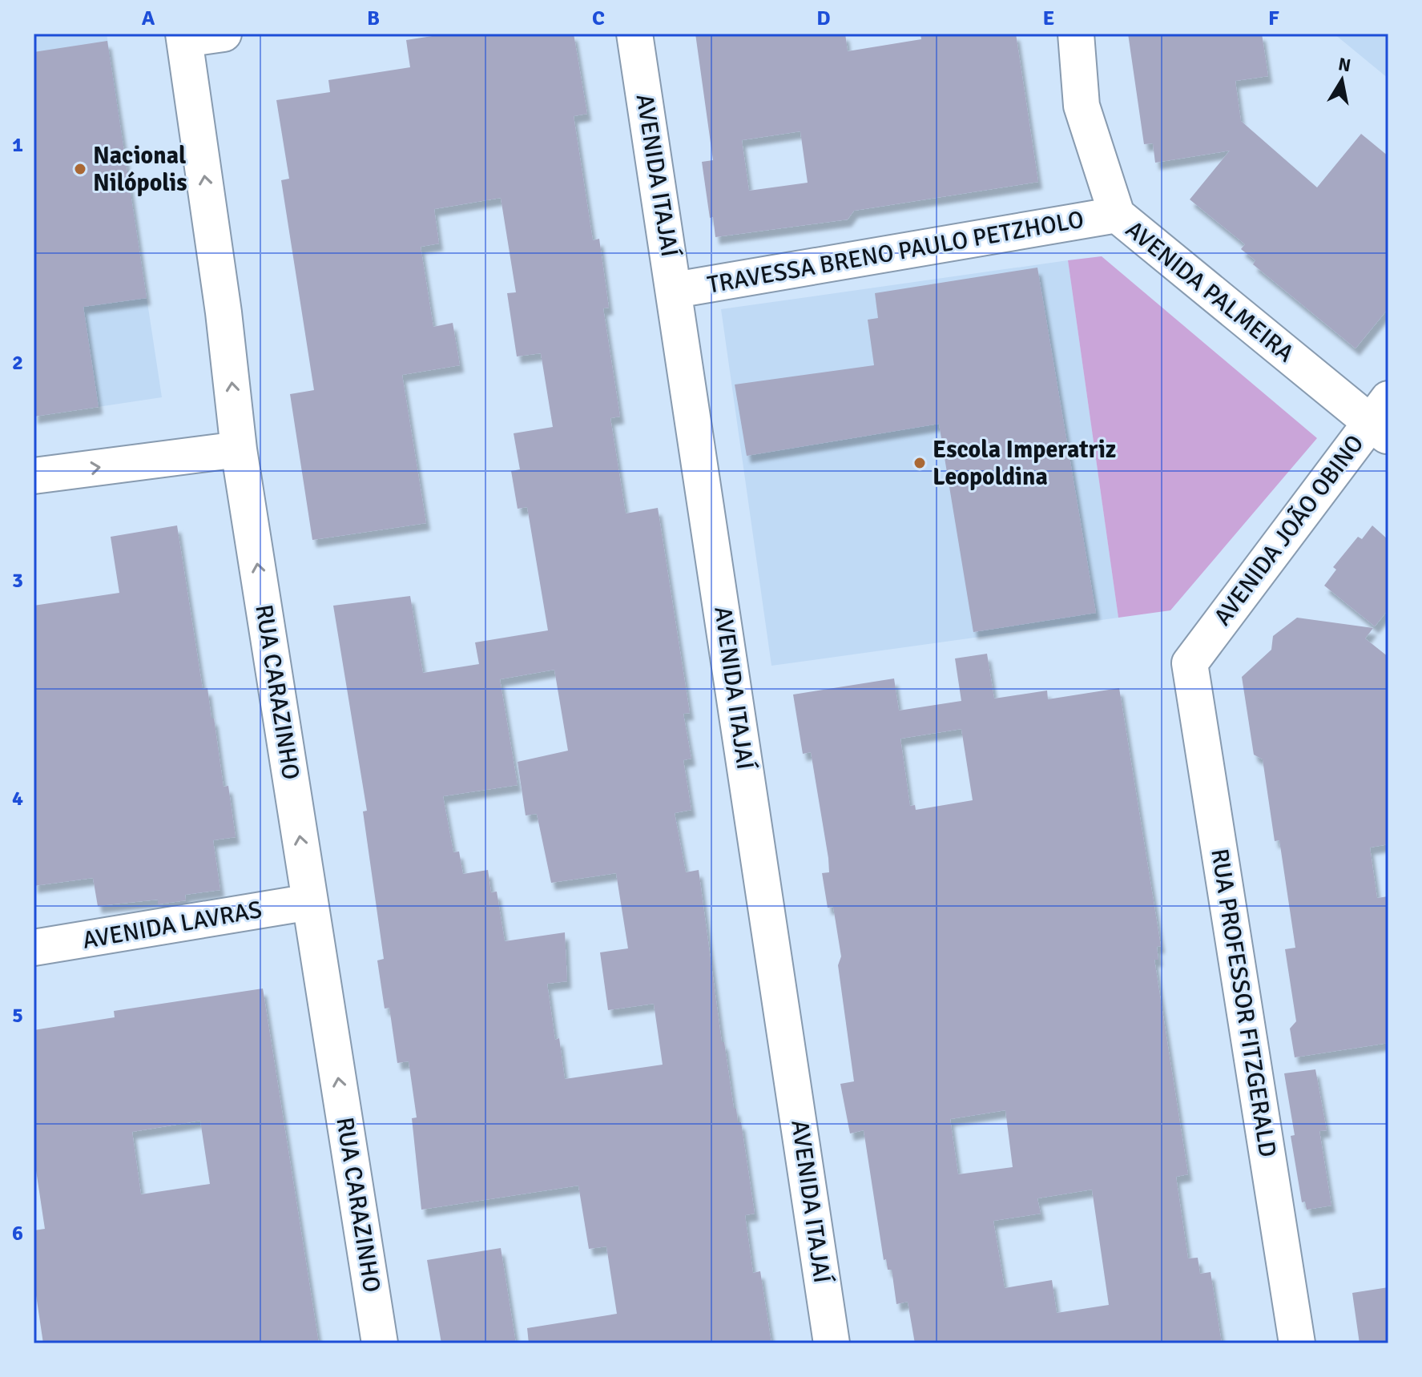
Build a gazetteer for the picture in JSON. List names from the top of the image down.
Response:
{
  "streets": {
    "street": [
      "AVENIDA ITAJAÍ",
      "TRAVESSA BRENO PAULO PETZHOLO",
      "AVENIDA PALMEIRA",
      "AVENIDA JOÃO OBINO",
      "RUA CARAZINHO",
      "AVENIDA LAVRAS",
      "RUA PROFESSOR FITZGERALD"
    ]
  },
  "crossings": [
    ["AVENIDA ITAJAÍ", "TRAVESSA BRENO PAULO PETZHOLO"],
    ["TRAVESSA BRENO PAULO PETZHOLO", "AVENIDA PALMEIRA"],
    ["AVENIDA PALMEIRA", "AVENIDA JOÃO OBINO"],
    ["AVENIDA JOÃO OBINO", "RUA PROFESSOR FITZGERALD"],
    ["RUA CARAZINHO", "AVENIDA LAVRAS"]
  ],
  "one_way": ["RUA CARAZINHO"],
  "places": ["Nacional Nilópolis", "Escola Imperatriz Leopoldina"],
  "north": "top",
  "grid": {
    "columns": [
      "A",
      "B",
      "C",
      "D",
      "E",
      "F"
    ],
    "rows": [
      "1",
      "2",
      "3",
      "4",
      "5",
      "6"
    ]
  }
}
